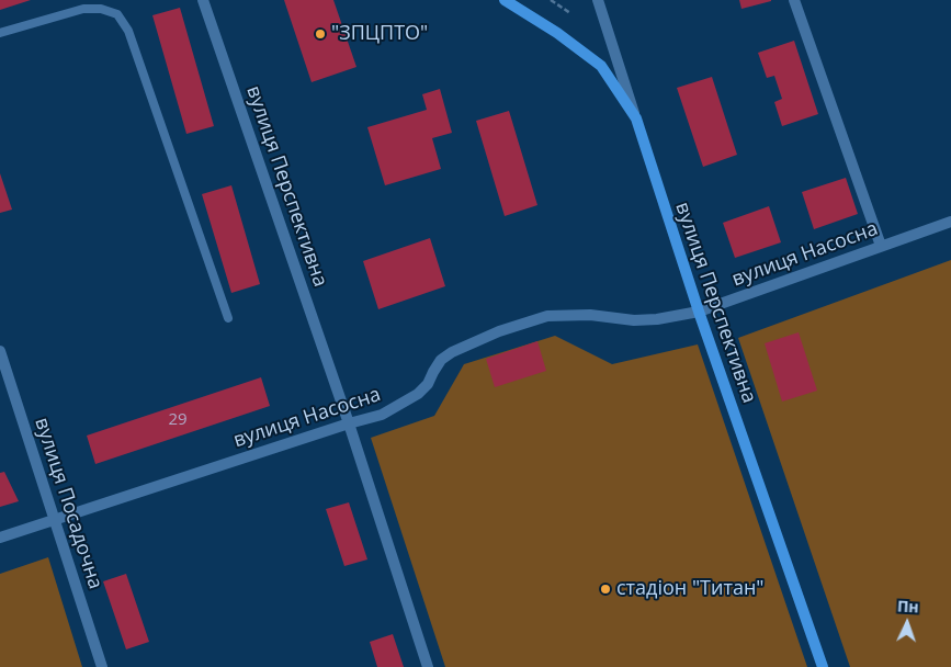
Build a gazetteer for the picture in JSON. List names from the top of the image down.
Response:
{
  "streets": {
    "street": ["вулиця Перспективна", "вулиця Насосна", "вулиця Посадочна"]
  },
  "crossings": [
    ["вулиця Перспективна", "вулиця Насосна"],
    ["вулиця Насосна", "вулиця Посадочна"]
  ],
  "places": ["\"ЗПЦПТО\"", "стадіон \"Титан\""],
  "house_numbers": ["29"],
  "north": "top"
}
